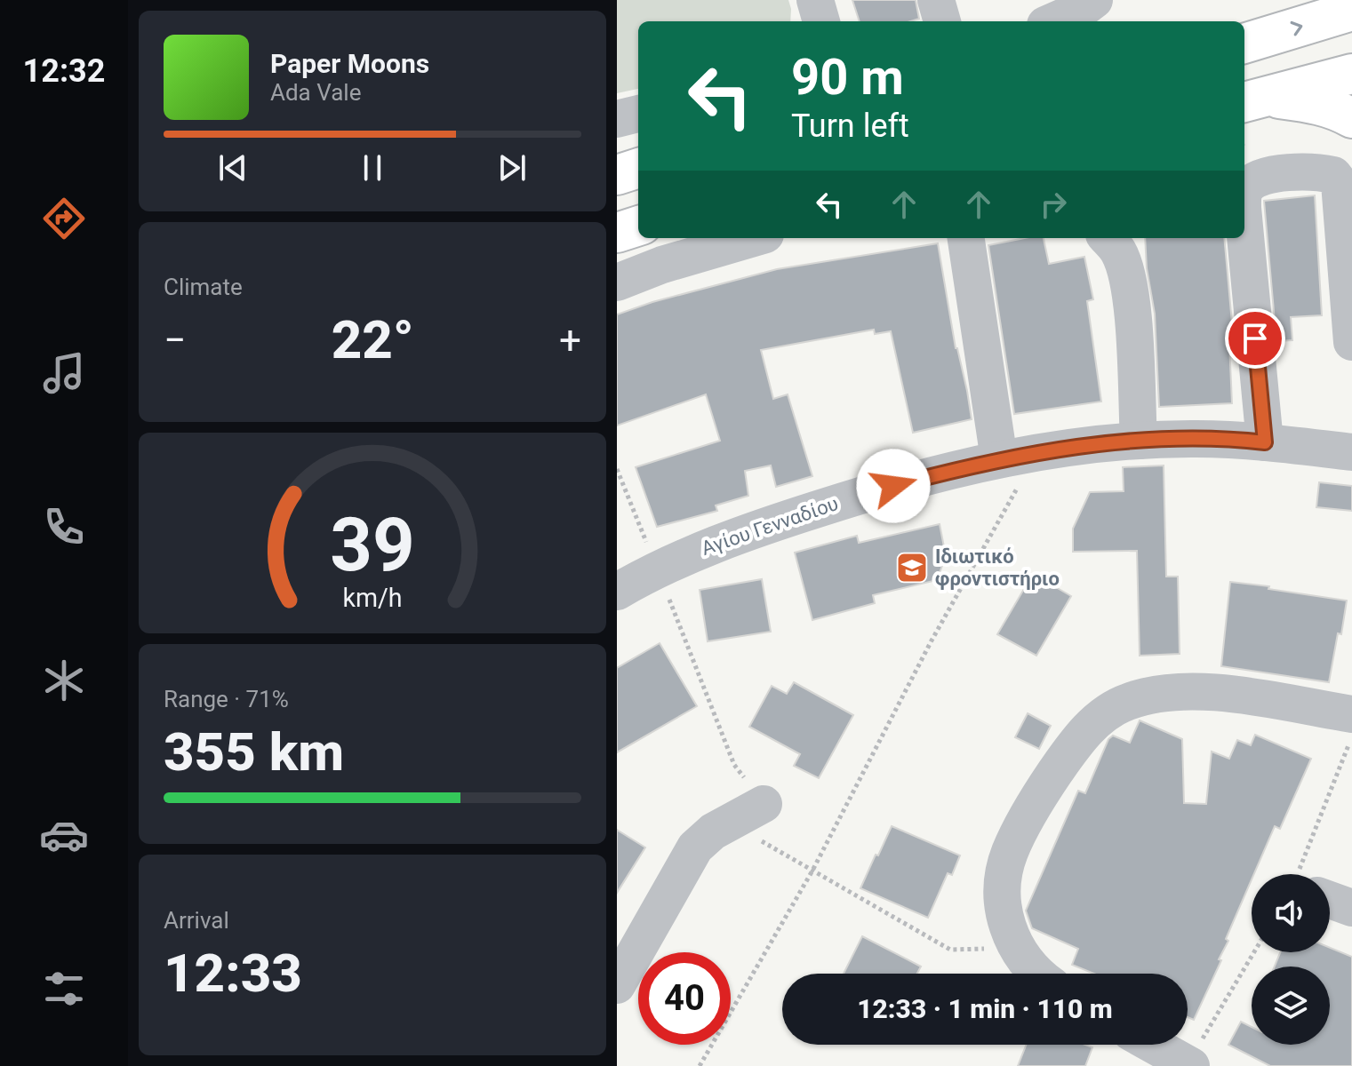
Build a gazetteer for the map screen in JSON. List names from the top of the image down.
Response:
{
  "streets": {
    "street": ["Αγίου Γενναδίου"]
  },
  "places": {
    "school or university": ["Ιδιωτικό φροντιστήριο"]
  },
  "page": {
    "tabs": "12:32",
    "turn": ["90 m", "Turn left"],
    "song": ["Paper Moons", "Ada Vale"],
    "tile": [
      "Climate",
      ["Range · 71%", "355 km"],
      ["Arrival", "12:33"]
    ],
    "heat": ["−", "22°", "+"],
    "limit": "40",
    "trip": "12:33 · 1 min · 110 m",
    "gauge": ["39", "km/h"]
  }
}
